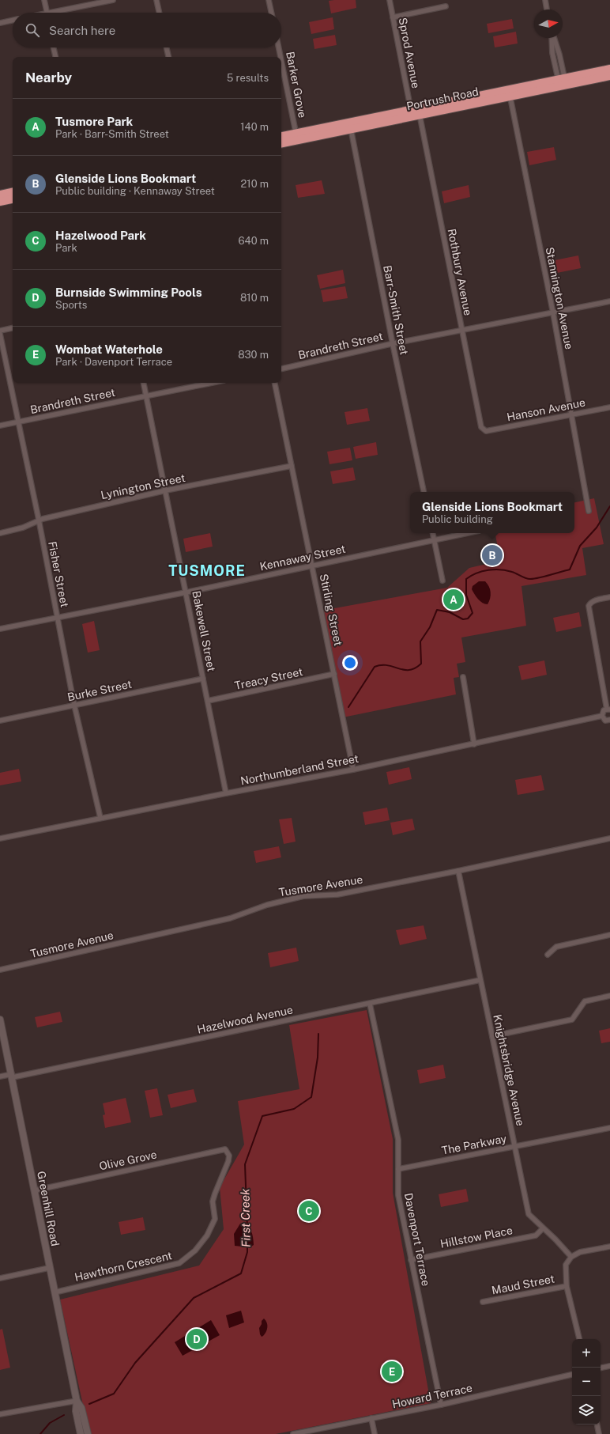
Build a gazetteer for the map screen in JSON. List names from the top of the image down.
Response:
{
  "streets": {
    "highway": ["Portrush Road"],
    "main road": ["Greenhill Road"],
    "street": [
      "Sprod Avenue",
      "Barker Grove",
      "Rothbury Avenue",
      "Stannington Avenue",
      "Barr-Smith Street",
      "Brandreth Street",
      "Hanson Avenue",
      "Lynington Street",
      "Kennaway Street",
      "Fisher Street",
      "Stirling Street",
      "Bakewell Street",
      "Treacy Street",
      "Burke Street",
      "Northumberland Street",
      "Tusmore Avenue",
      "Hazelwood Avenue",
      "Knightsbridge Avenue",
      "The Parkway",
      "Olive Grove",
      "Hillstow Place",
      "Davenport Terrace",
      "Hawthorn Crescent",
      "Maud Street",
      "Howard Terrace"
    ]
  },
  "crossings": [
    ["Sprod Avenue", "Portrush Road"],
    ["Barker Grove", "Portrush Road"],
    ["Portrush Road", "Rothbury Avenue"],
    ["Portrush Road", "Stannington Avenue"],
    ["Portrush Road", "Barr-Smith Street"],
    ["Rothbury Avenue", "Brandreth Street"],
    ["Rothbury Avenue", "Hanson Avenue"],
    ["Stannington Avenue", "Brandreth Street"],
    ["Stannington Avenue", "Hanson Avenue"],
    ["Barr-Smith Street", "Brandreth Street"],
    ["Brandreth Street", "Fisher Street"],
    ["Brandreth Street", "Bakewell Street"],
    ["Lynington Street", "Fisher Street"],
    ["Lynington Street", "Stirling Street"],
    ["Lynington Street", "Bakewell Street"],
    ["Kennaway Street", "Fisher Street"],
    ["Kennaway Street", "Stirling Street"],
    ["Kennaway Street", "Bakewell Street"],
    ["Fisher Street", "Burke Street"],
    ["Fisher Street", "Northumberland Street"],
    ["Stirling Street", "Treacy Street"],
    ["Stirling Street", "Northumberland Street"],
    ["Bakewell Street", "Treacy Street"],
    ["Bakewell Street", "Burke Street"],
    ["Bakewell Street", "Northumberland Street"],
    ["Tusmore Avenue", "Knightsbridge Avenue"],
    ["Hazelwood Avenue", "Knightsbridge Avenue"],
    ["Hazelwood Avenue", "Greenhill Road"],
    ["Hazelwood Avenue", "Davenport Terrace"],
    ["Knightsbridge Avenue", "The Parkway"],
    ["Knightsbridge Avenue", "Hillstow Place"],
    ["The Parkway", "Davenport Terrace"],
    ["Olive Grove", "Greenhill Road"],
    ["Olive Grove", "Hawthorn Crescent"],
    ["Greenhill Road", "Hawthorn Crescent"],
    ["Hillstow Place", "Davenport Terrace"],
    ["Davenport Terrace", "Howard Terrace"]
  ],
  "districts": ["TUSMORE"],
  "water": ["First Creek"],
  "north": "right",
  "page": {
    "search": "Search here",
    "heading": ["Nearby", "5 results"],
    "list": [
      {
        "mark": "A",
        "name": "Tusmore Park",
        "note": "Park · Barr-Smith Street",
        "value": "140 m"
      },
      {
        "mark": "B",
        "name": "Glenside Lions Bookmart",
        "note": "Public building · Kennaway Street",
        "value": "210 m"
      },
      {
        "mark": "C",
        "name": "Hazelwood Park",
        "note": "Park",
        "value": "640 m"
      },
      {
        "mark": "D",
        "name": "Burnside Swimming Pools",
        "note": "Sports",
        "value": "810 m"
      },
      {
        "mark": "E",
        "name": "Wombat Waterhole",
        "note": "Park · Davenport Terrace",
        "value": "830 m"
      }
    ],
    "popup": ["Glenside Lions Bookmart", "Public building"],
    "pins": [
      "B",
      "A",
      "C",
      "D",
      "E"
    ],
    "map_buttons": ["+", "−"]
  }
}
